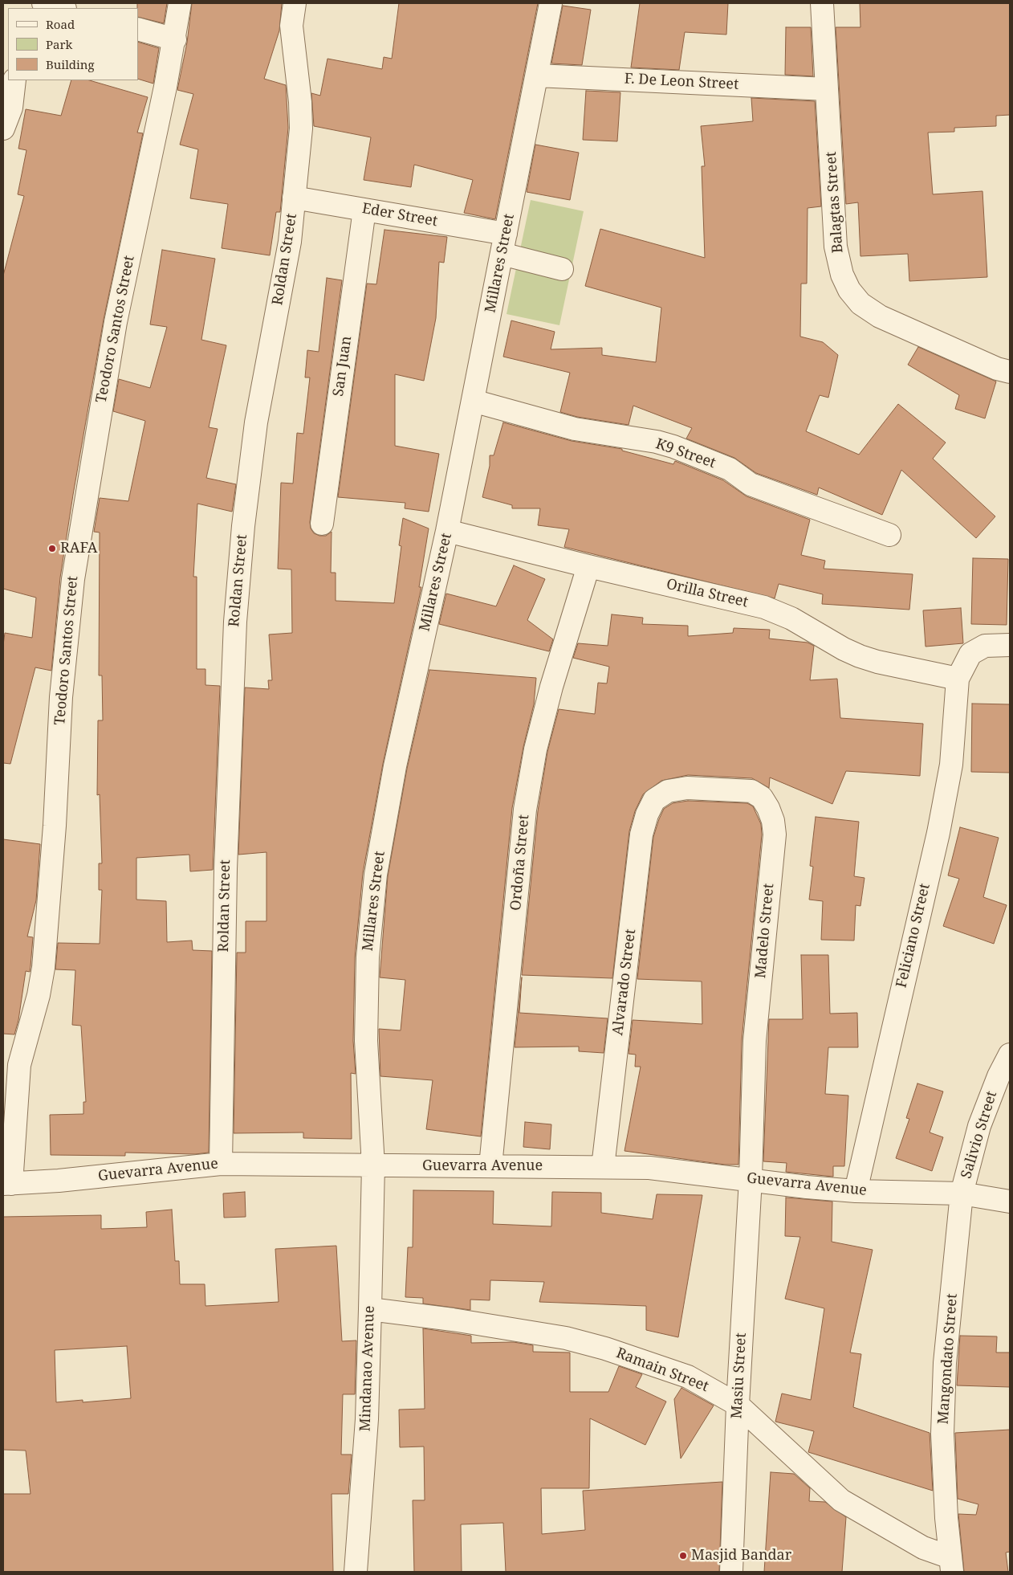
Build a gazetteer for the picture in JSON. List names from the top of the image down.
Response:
{
  "streets": {
    "street": [
      "F. De Leon Street",
      "Balagtas Street",
      "Eder Street",
      "Roldan Street",
      "Millares Street",
      "Teodoro Santos Street",
      "San Juan",
      "K9 Street",
      "Orilla Street",
      "Ordoña Street",
      "Madelo Street",
      "Feliciano Street",
      "Alvarado Street",
      "Salivio Street",
      "Guevarra Avenue",
      "Mangondato Street",
      "Mindanao Avenue",
      "Ramain Street",
      "Masiu Street"
    ]
  },
  "crossings": [
    ["F. De Leon Street", "Balagtas Street"],
    ["F. De Leon Street", "Millares Street"],
    ["Eder Street", "Roldan Street"],
    ["Eder Street", "Millares Street"],
    ["Eder Street", "San Juan"],
    ["Roldan Street", "Guevarra Avenue"],
    ["Millares Street", "K9 Street"],
    ["Millares Street", "Orilla Street"],
    ["Millares Street", "Guevarra Avenue"],
    ["Millares Street", "Mindanao Avenue"],
    ["Teodoro Santos Street", "Guevarra Avenue"],
    ["Orilla Street", "Ordoña Street"],
    ["Orilla Street", "Feliciano Street"],
    ["Ordoña Street", "Guevarra Avenue"],
    ["Madelo Street", "Alvarado Street"],
    ["Madelo Street", "Guevarra Avenue"],
    ["Madelo Street", "Masiu Street"],
    ["Feliciano Street", "Guevarra Avenue"],
    ["Alvarado Street", "Guevarra Avenue"],
    ["Salivio Street", "Guevarra Avenue"],
    ["Salivio Street", "Mangondato Street"],
    ["Guevarra Avenue", "Mangondato Street"],
    ["Guevarra Avenue", "Mindanao Avenue"],
    ["Guevarra Avenue", "Masiu Street"],
    ["Mangondato Street", "Ramain Street"],
    ["Mindanao Avenue", "Ramain Street"],
    ["Ramain Street", "Masiu Street"]
  ],
  "places": ["RAFA", "Masjid Bandar"],
  "legend": ["Road", "Park", "Building"]
}
